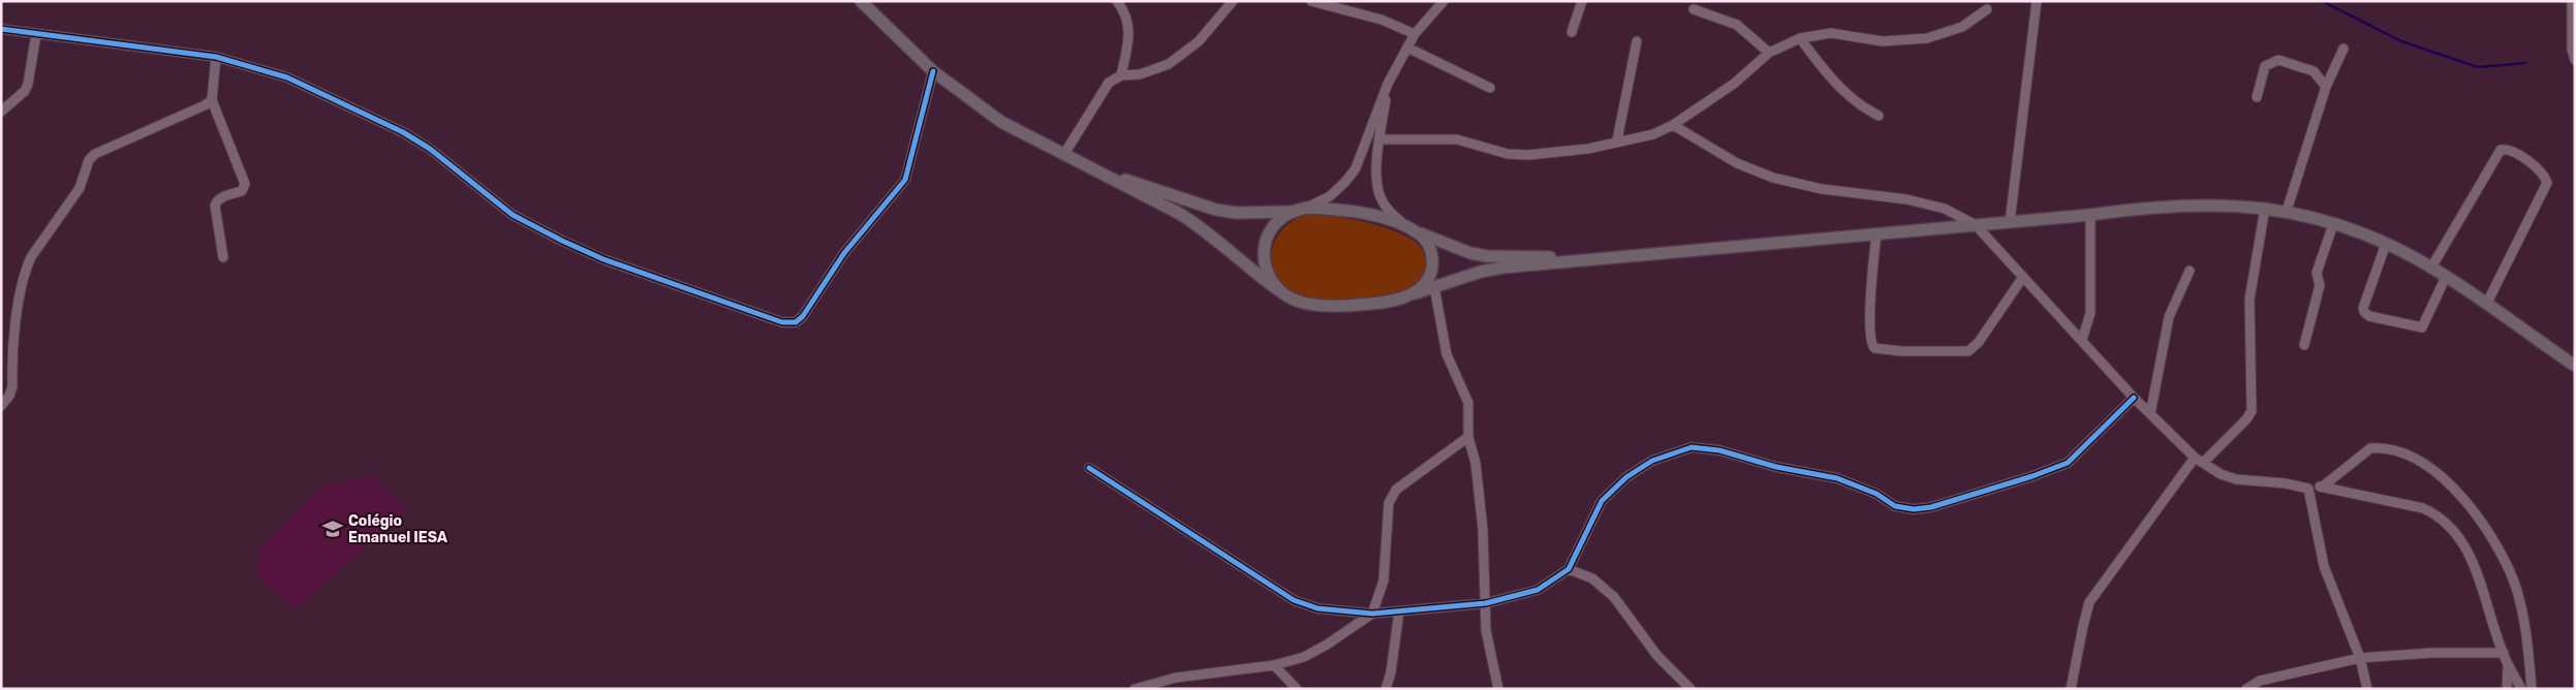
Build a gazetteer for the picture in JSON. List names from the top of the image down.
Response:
{
  "places": {
    "school or university": ["Colégio Emanuel IESA"]
  }
}
